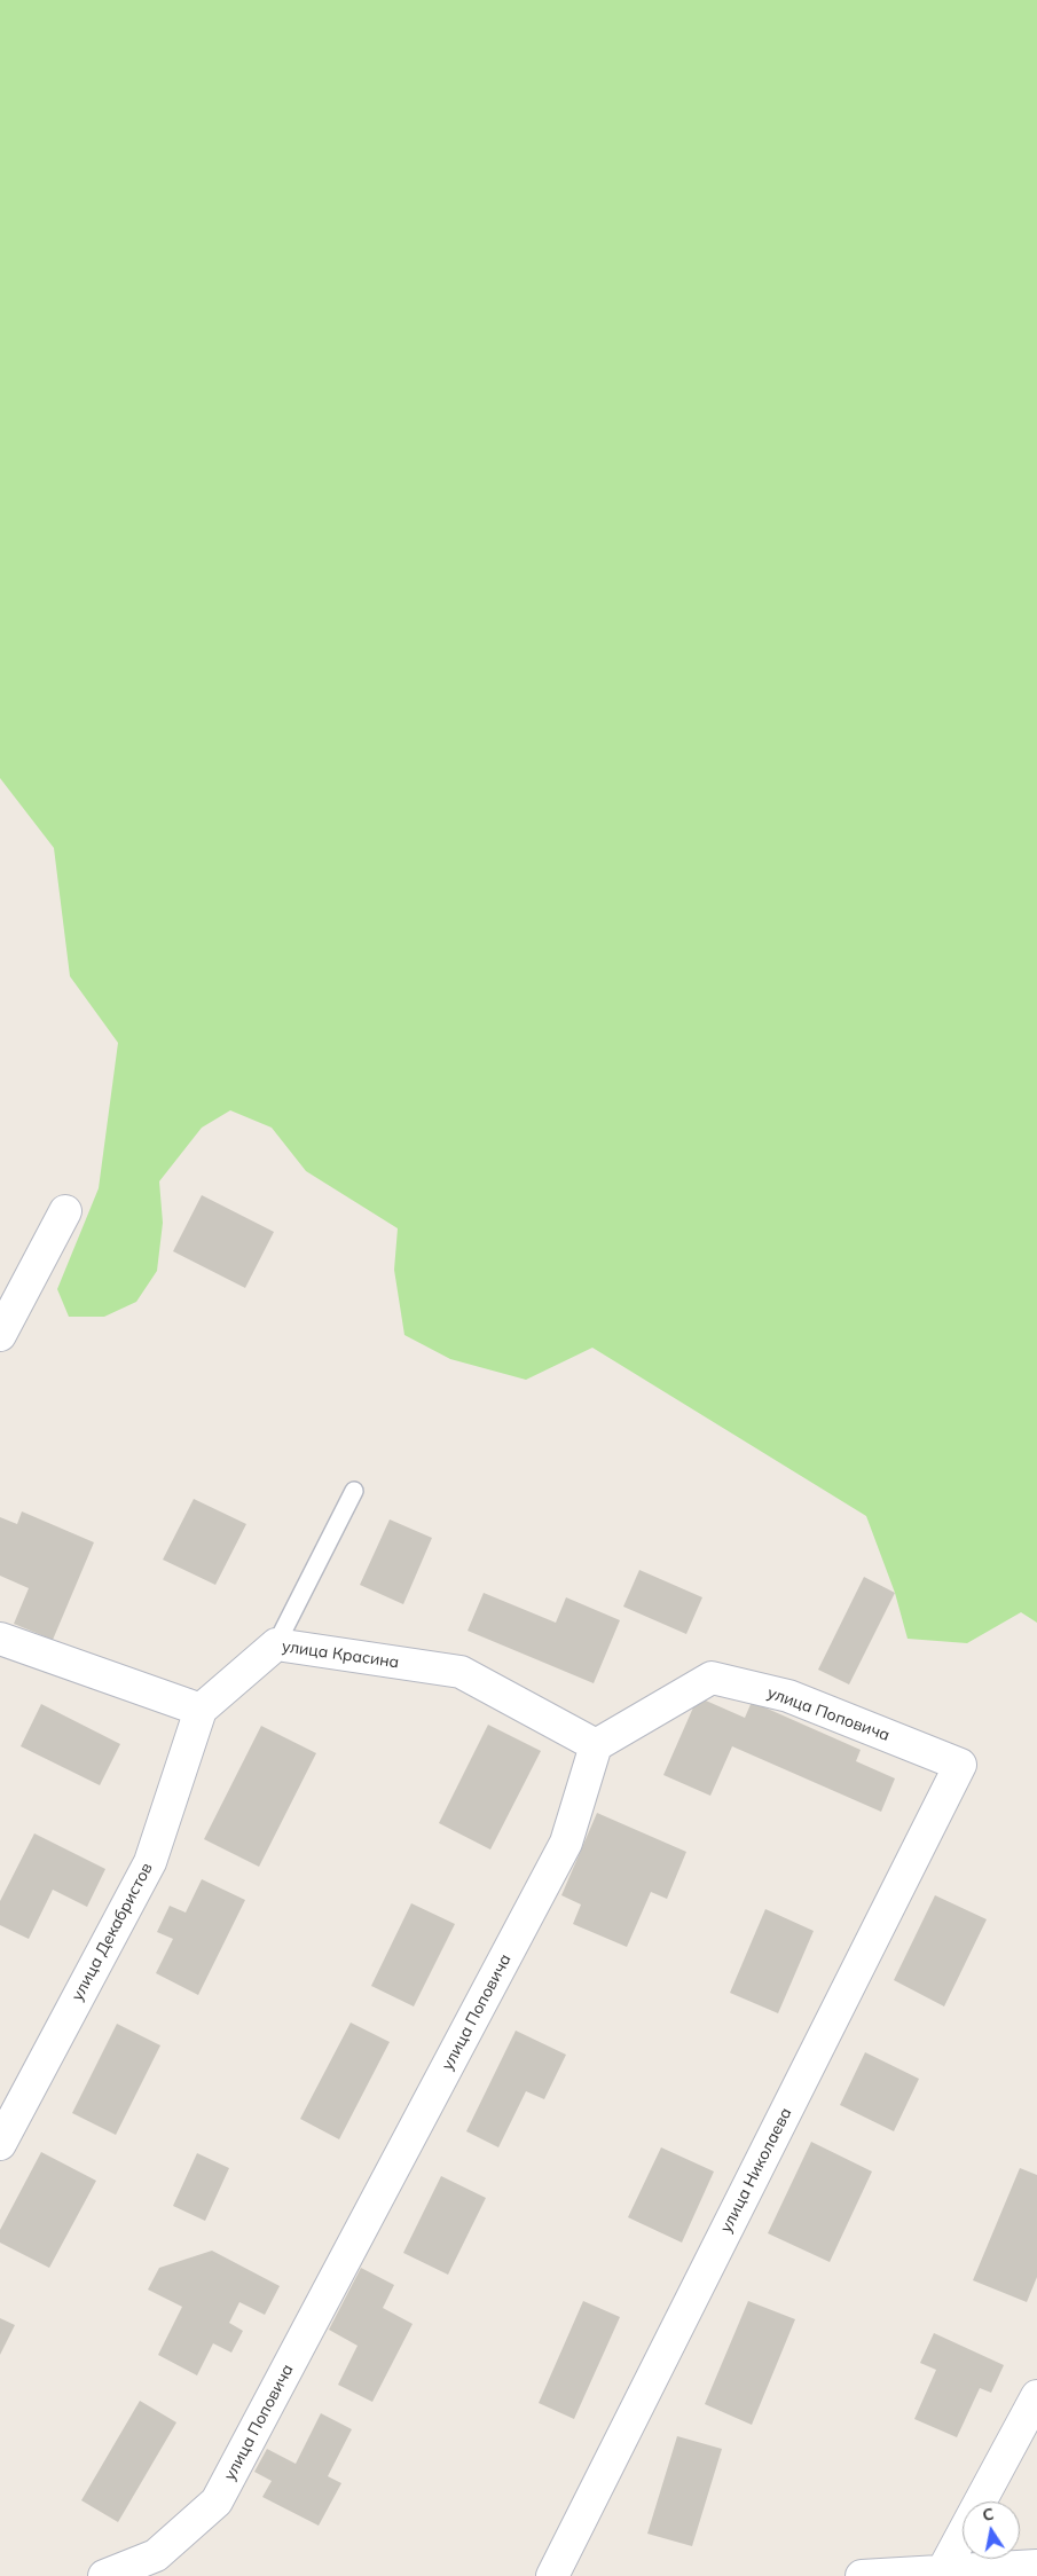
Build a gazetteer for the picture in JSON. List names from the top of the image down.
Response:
{
  "streets": {
    "street": [
      "улица Красина",
      "улица Поповича",
      "улица Декабристов",
      "улица Николаева"
    ]
  },
  "crossings": [
    ["улица Красина", "улица Поповича"],
    ["улица Красина", "улица Декабристов"],
    ["улица Поповича", "улица Николаева"]
  ],
  "north": "top"
}
